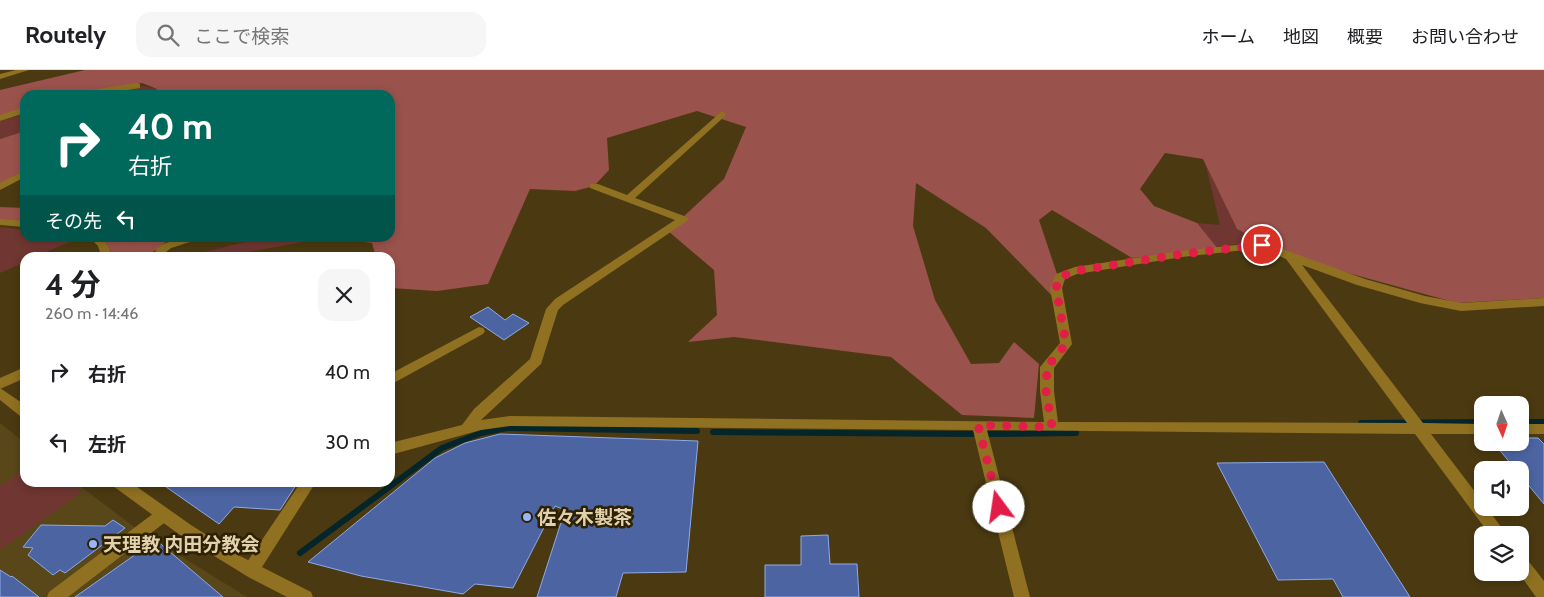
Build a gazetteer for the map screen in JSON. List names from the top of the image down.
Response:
{
  "places": ["佐々木製茶", "天理教 内田分教会"],
  "north": "bottom",
  "page": {
    "header": "Routely",
    "search": "ここで検索",
    "nav": [
      "ホーム",
      "地図",
      "概要",
      "お問い合わせ"
    ],
    "turn": ["40 m", "右折"],
    "then": "その先",
    "heading": ["4 分", "260 m · 14:46"],
    "list": [
      {
        "name": "右折",
        "value": "40 m"
      },
      {
        "name": "左折",
        "value": "30 m"
      }
    ]
  }
}
